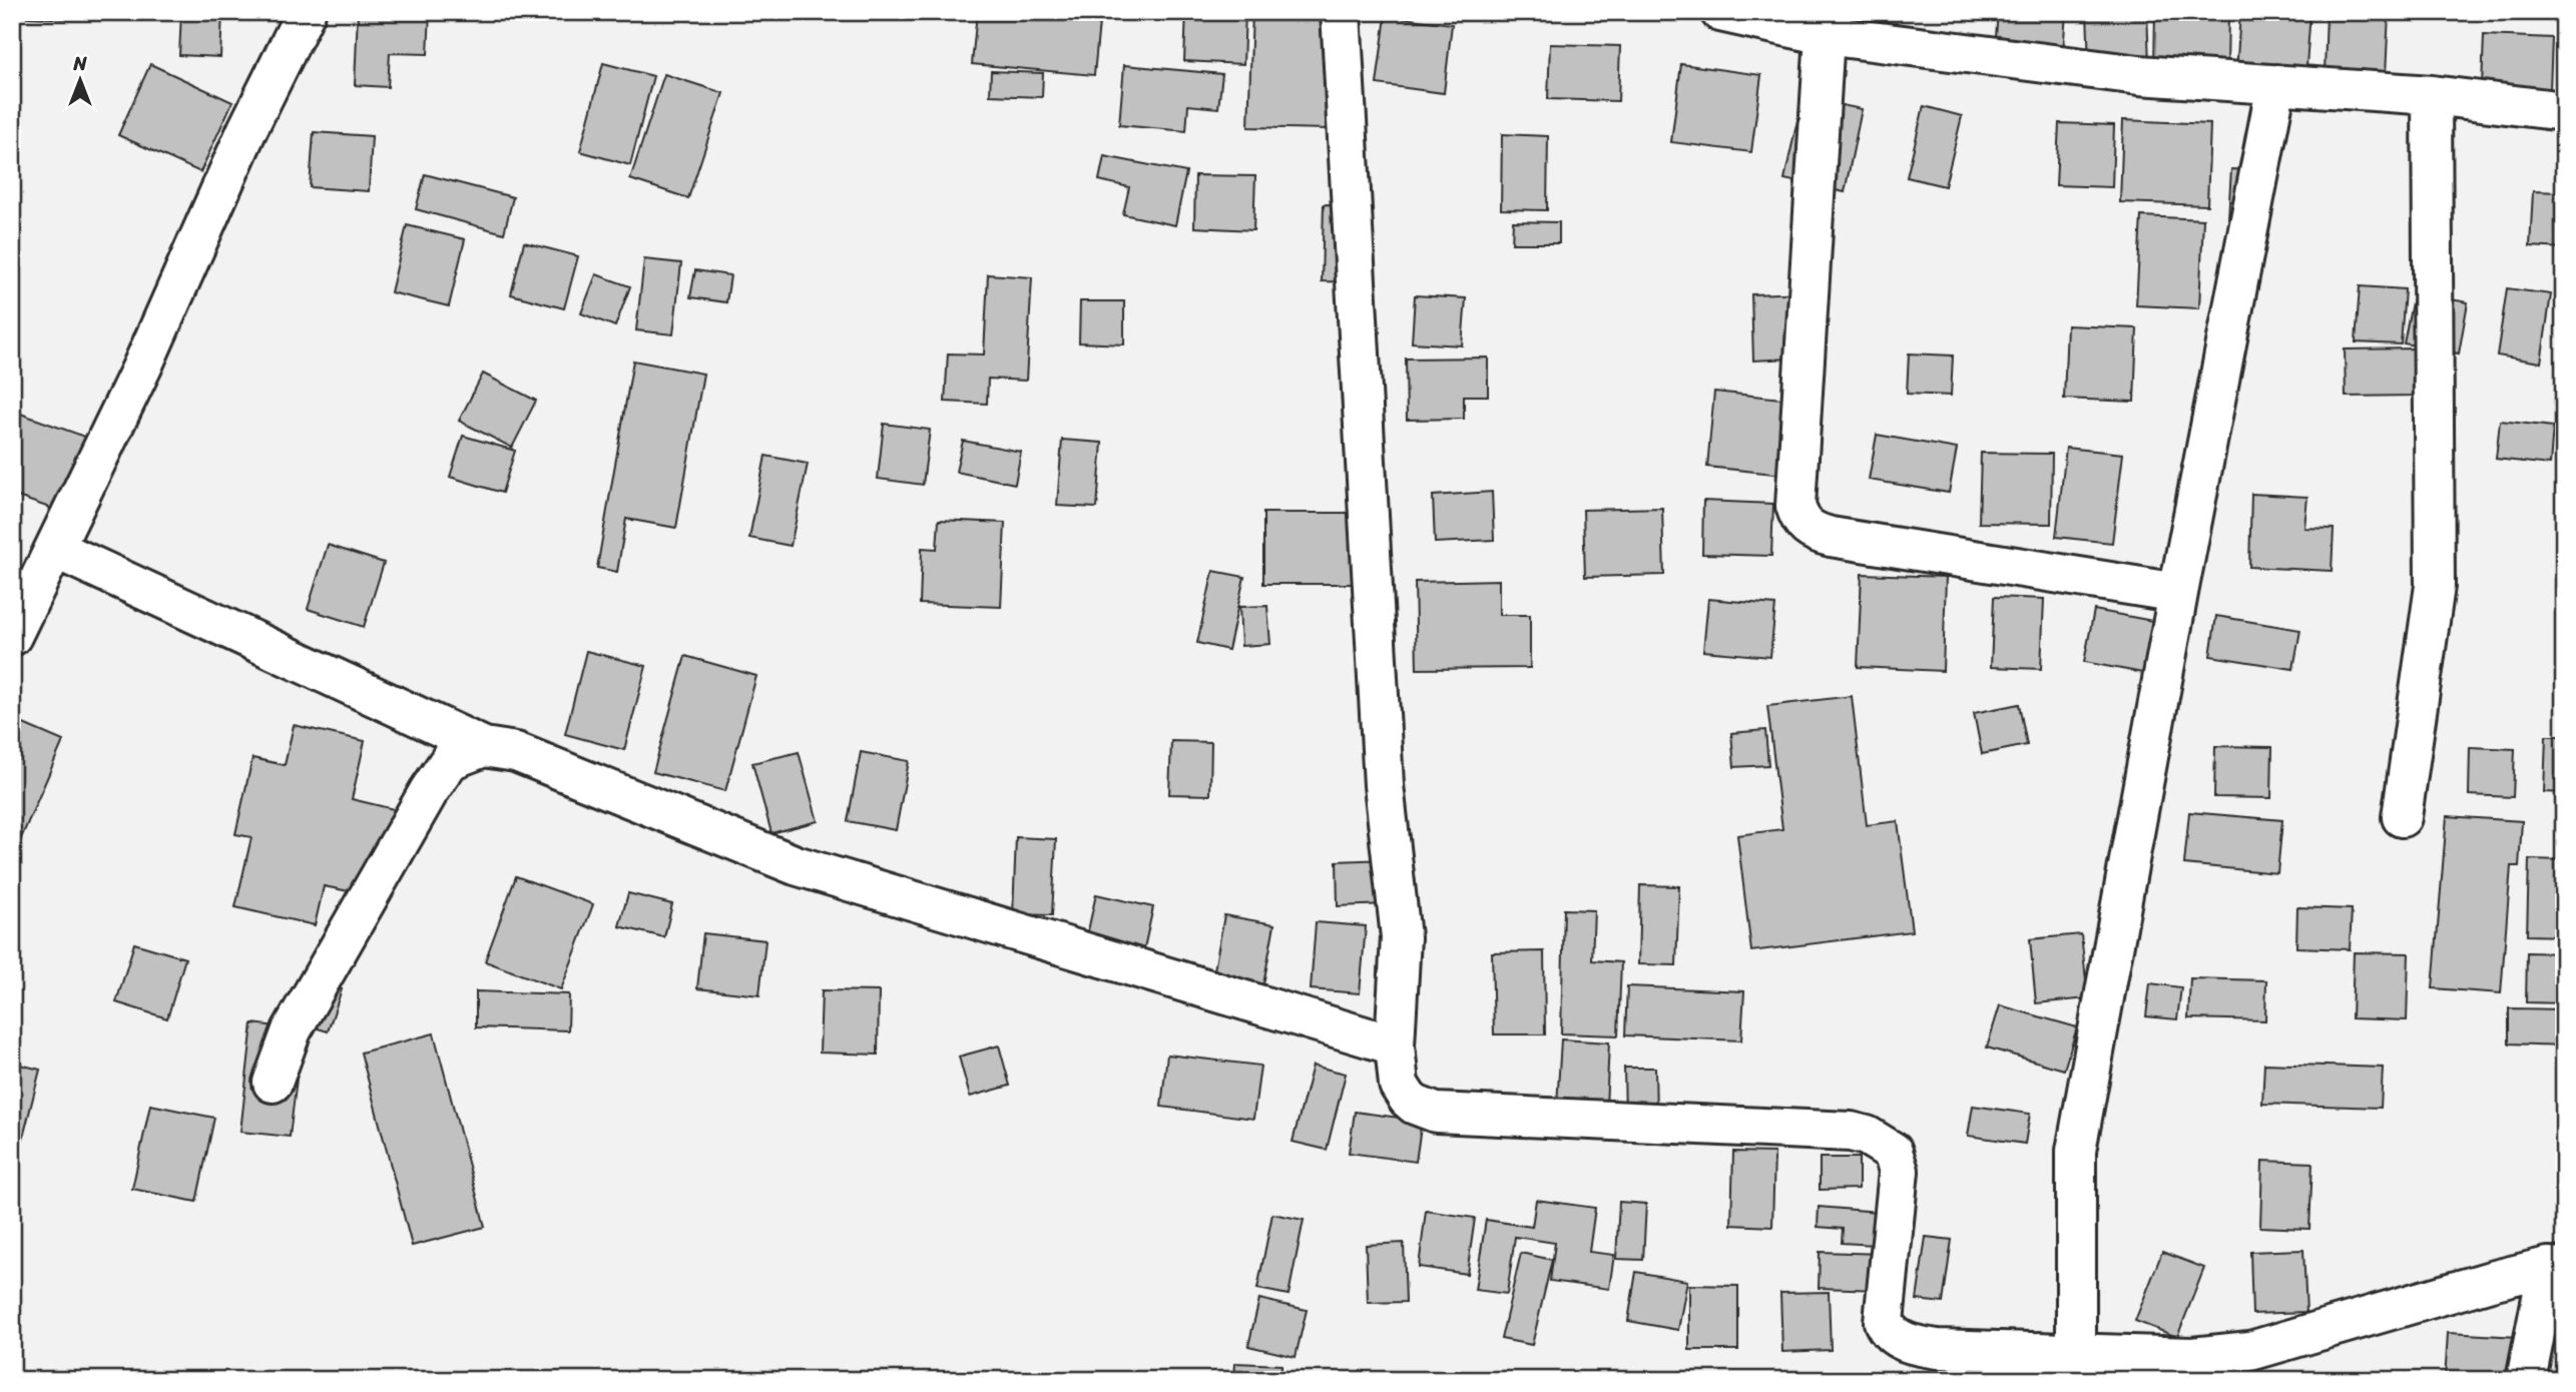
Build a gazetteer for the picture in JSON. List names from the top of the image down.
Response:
{
  "north": "top"
}
